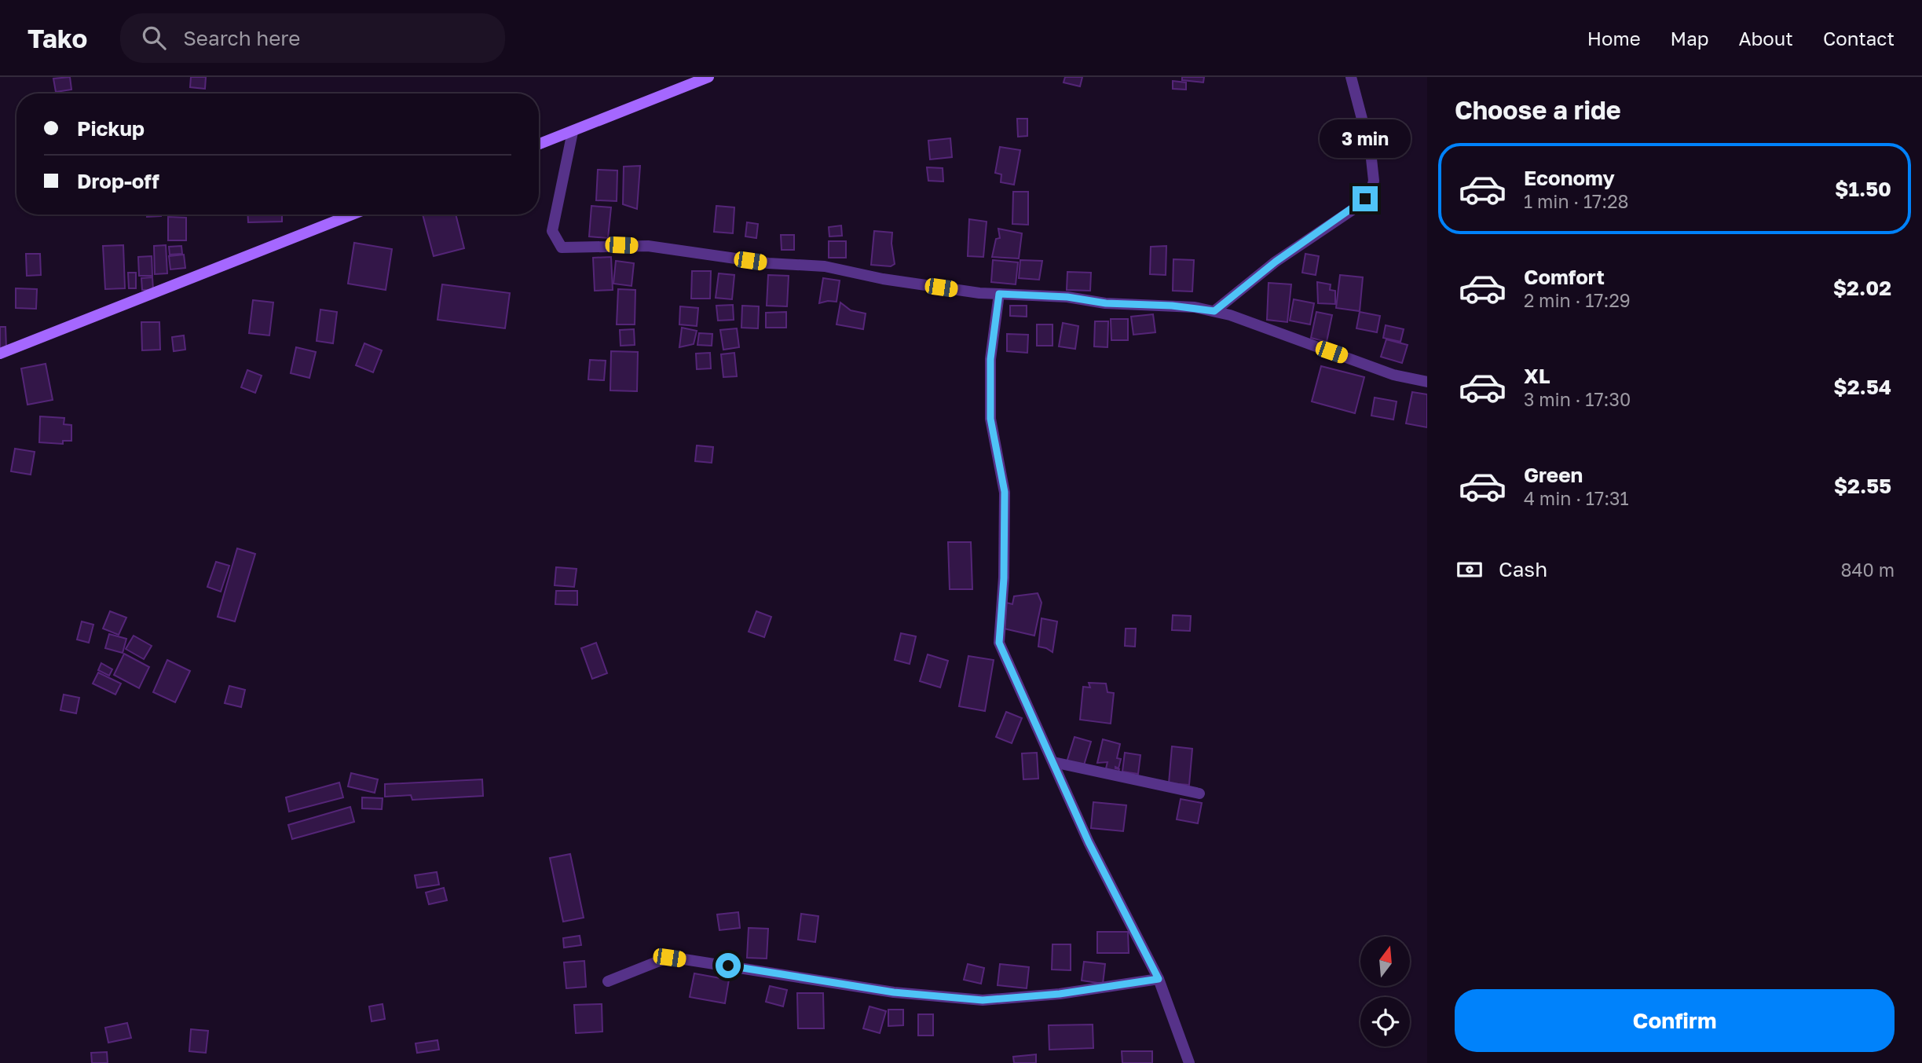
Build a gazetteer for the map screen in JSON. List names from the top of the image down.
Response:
{
  "north": "top",
  "page": {
    "header": "Tako",
    "search": "Search here",
    "nav": [
      "Home",
      "Map",
      "About",
      "Contact"
    ],
    "heading": "Choose a ride",
    "banner": ["Pickup", "Drop-off"],
    "bubble": "3 min",
    "list": [
      {
        "name": "Economy",
        "note": "1 min · 17:28",
        "value": "$1.50"
      },
      {
        "name": "Comfort",
        "note": "2 min · 17:29",
        "value": "$2.02"
      },
      {
        "name": "XL",
        "note": "3 min · 17:30",
        "value": "$2.54"
      },
      {
        "name": "Green",
        "note": "4 min · 17:31",
        "value": "$2.55"
      }
    ],
    "pay": ["Cash", "840 m"],
    "buttons": "Confirm"
  }
}
